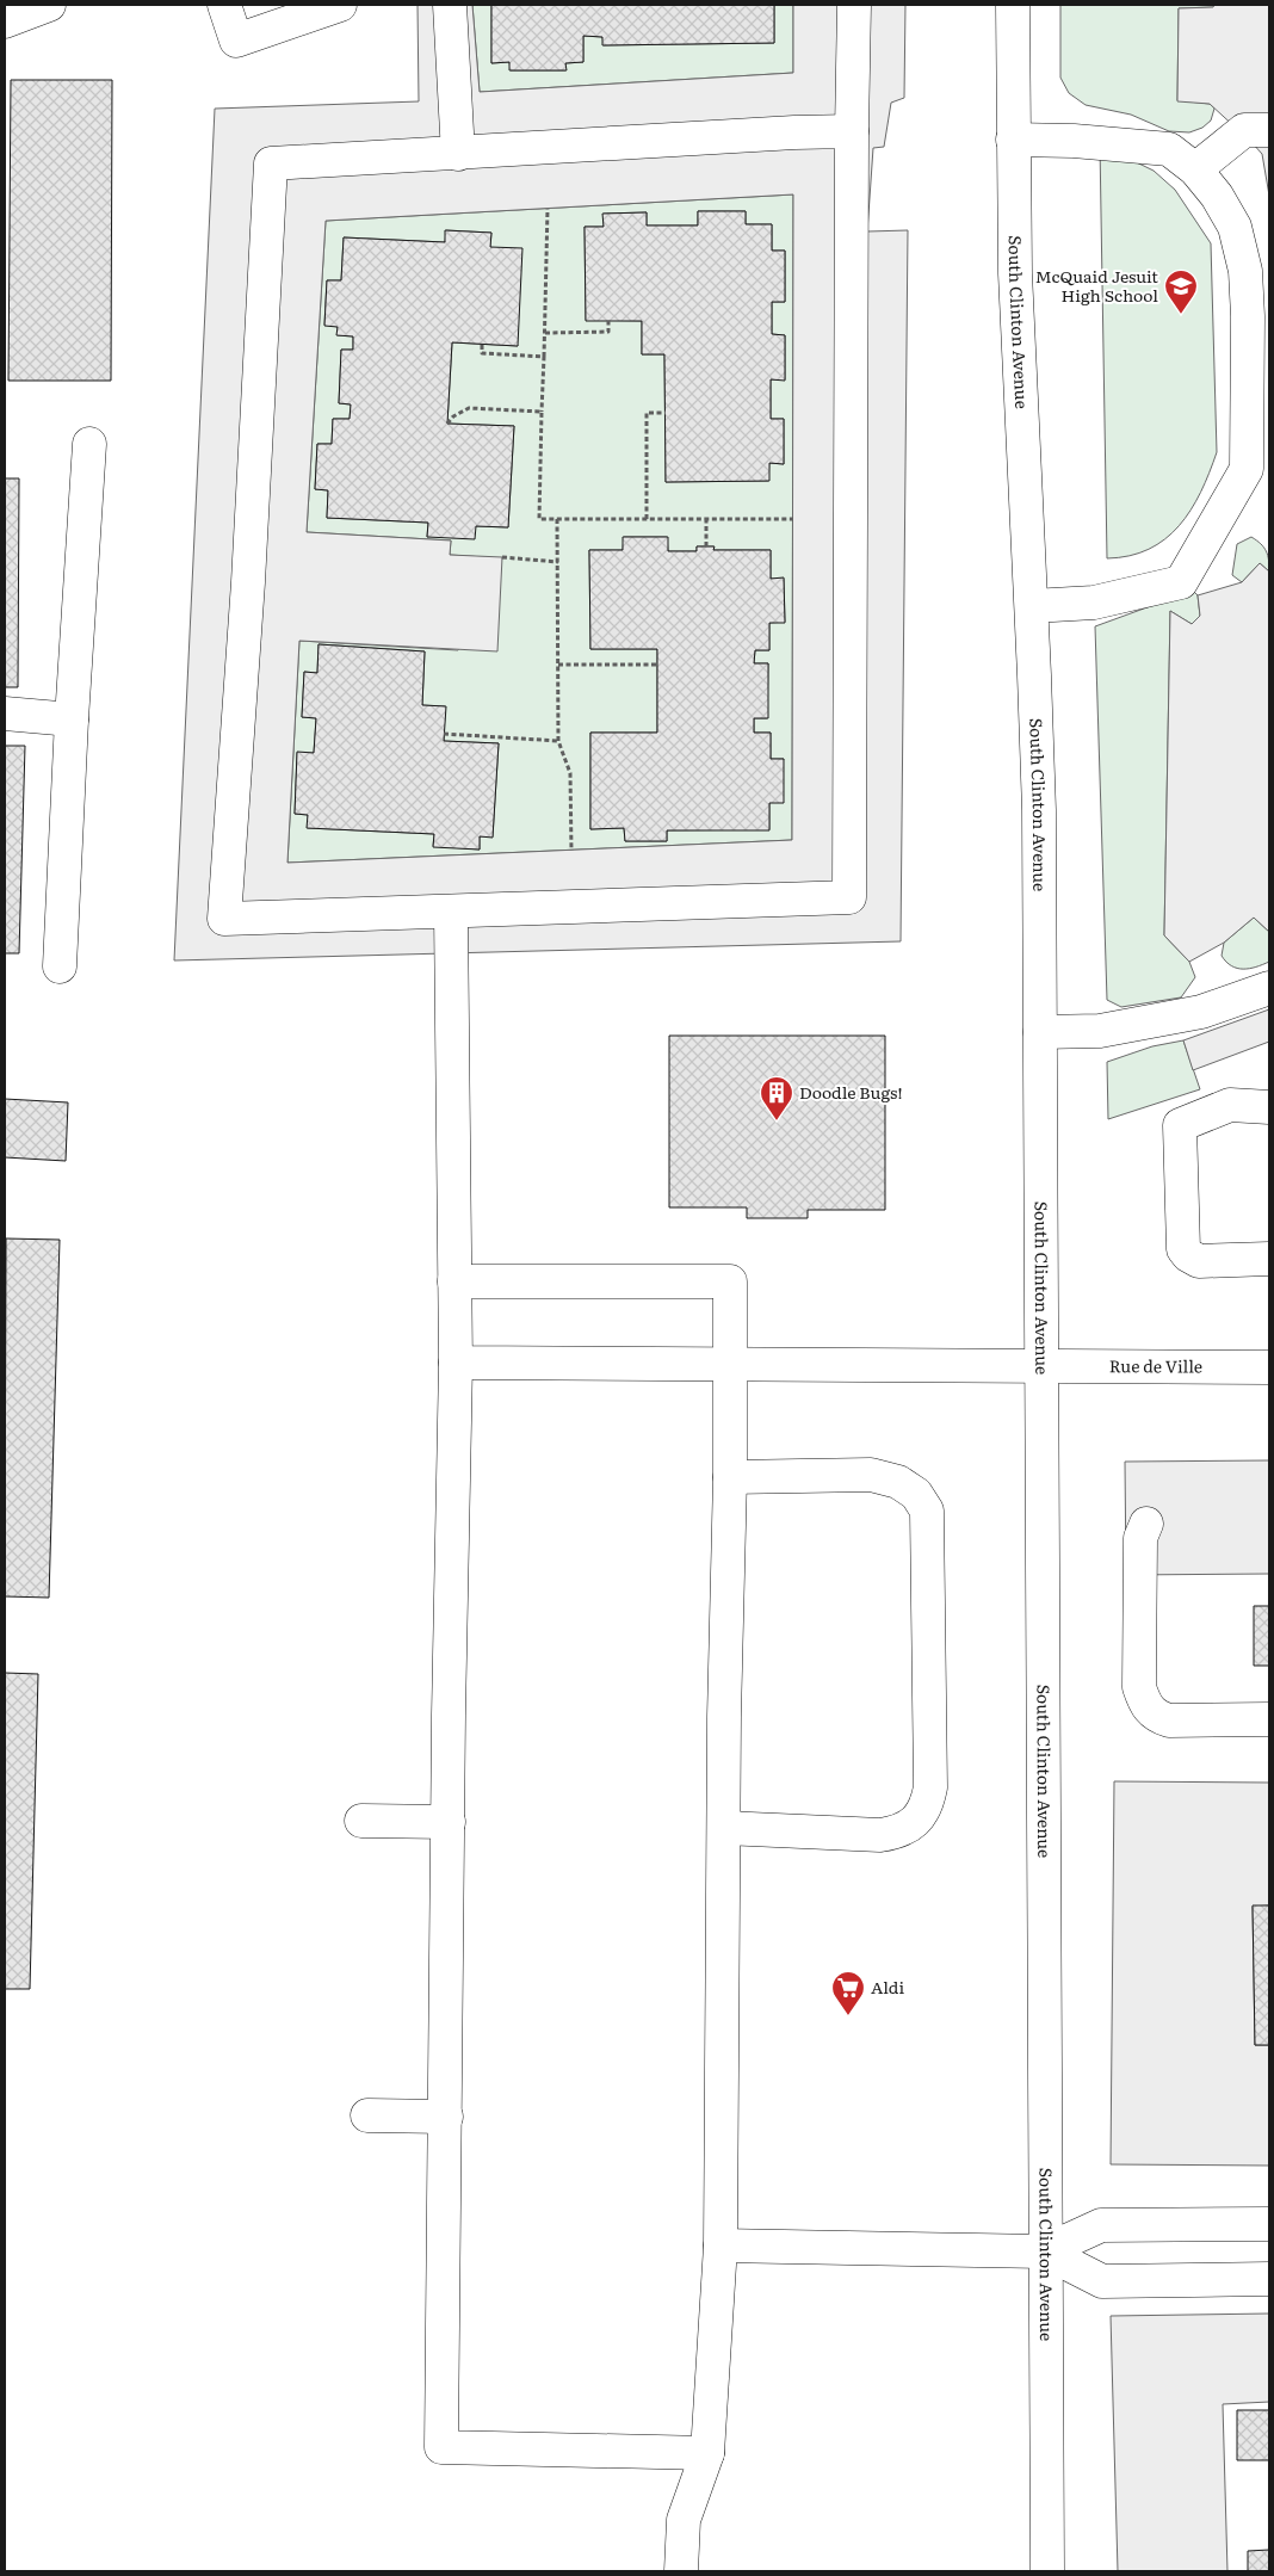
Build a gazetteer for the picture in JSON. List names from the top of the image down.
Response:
{
  "streets": {
    "street": ["South Clinton Avenue", "Rue de Ville"]
  },
  "crossings": [
    ["South Clinton Avenue", "Rue de Ville"]
  ],
  "places": {
    "school or university": ["McQuaid Jesuit High School"],
    "building": ["Doodle Bugs!"],
    "supermarket": ["Aldi"]
  }
}
